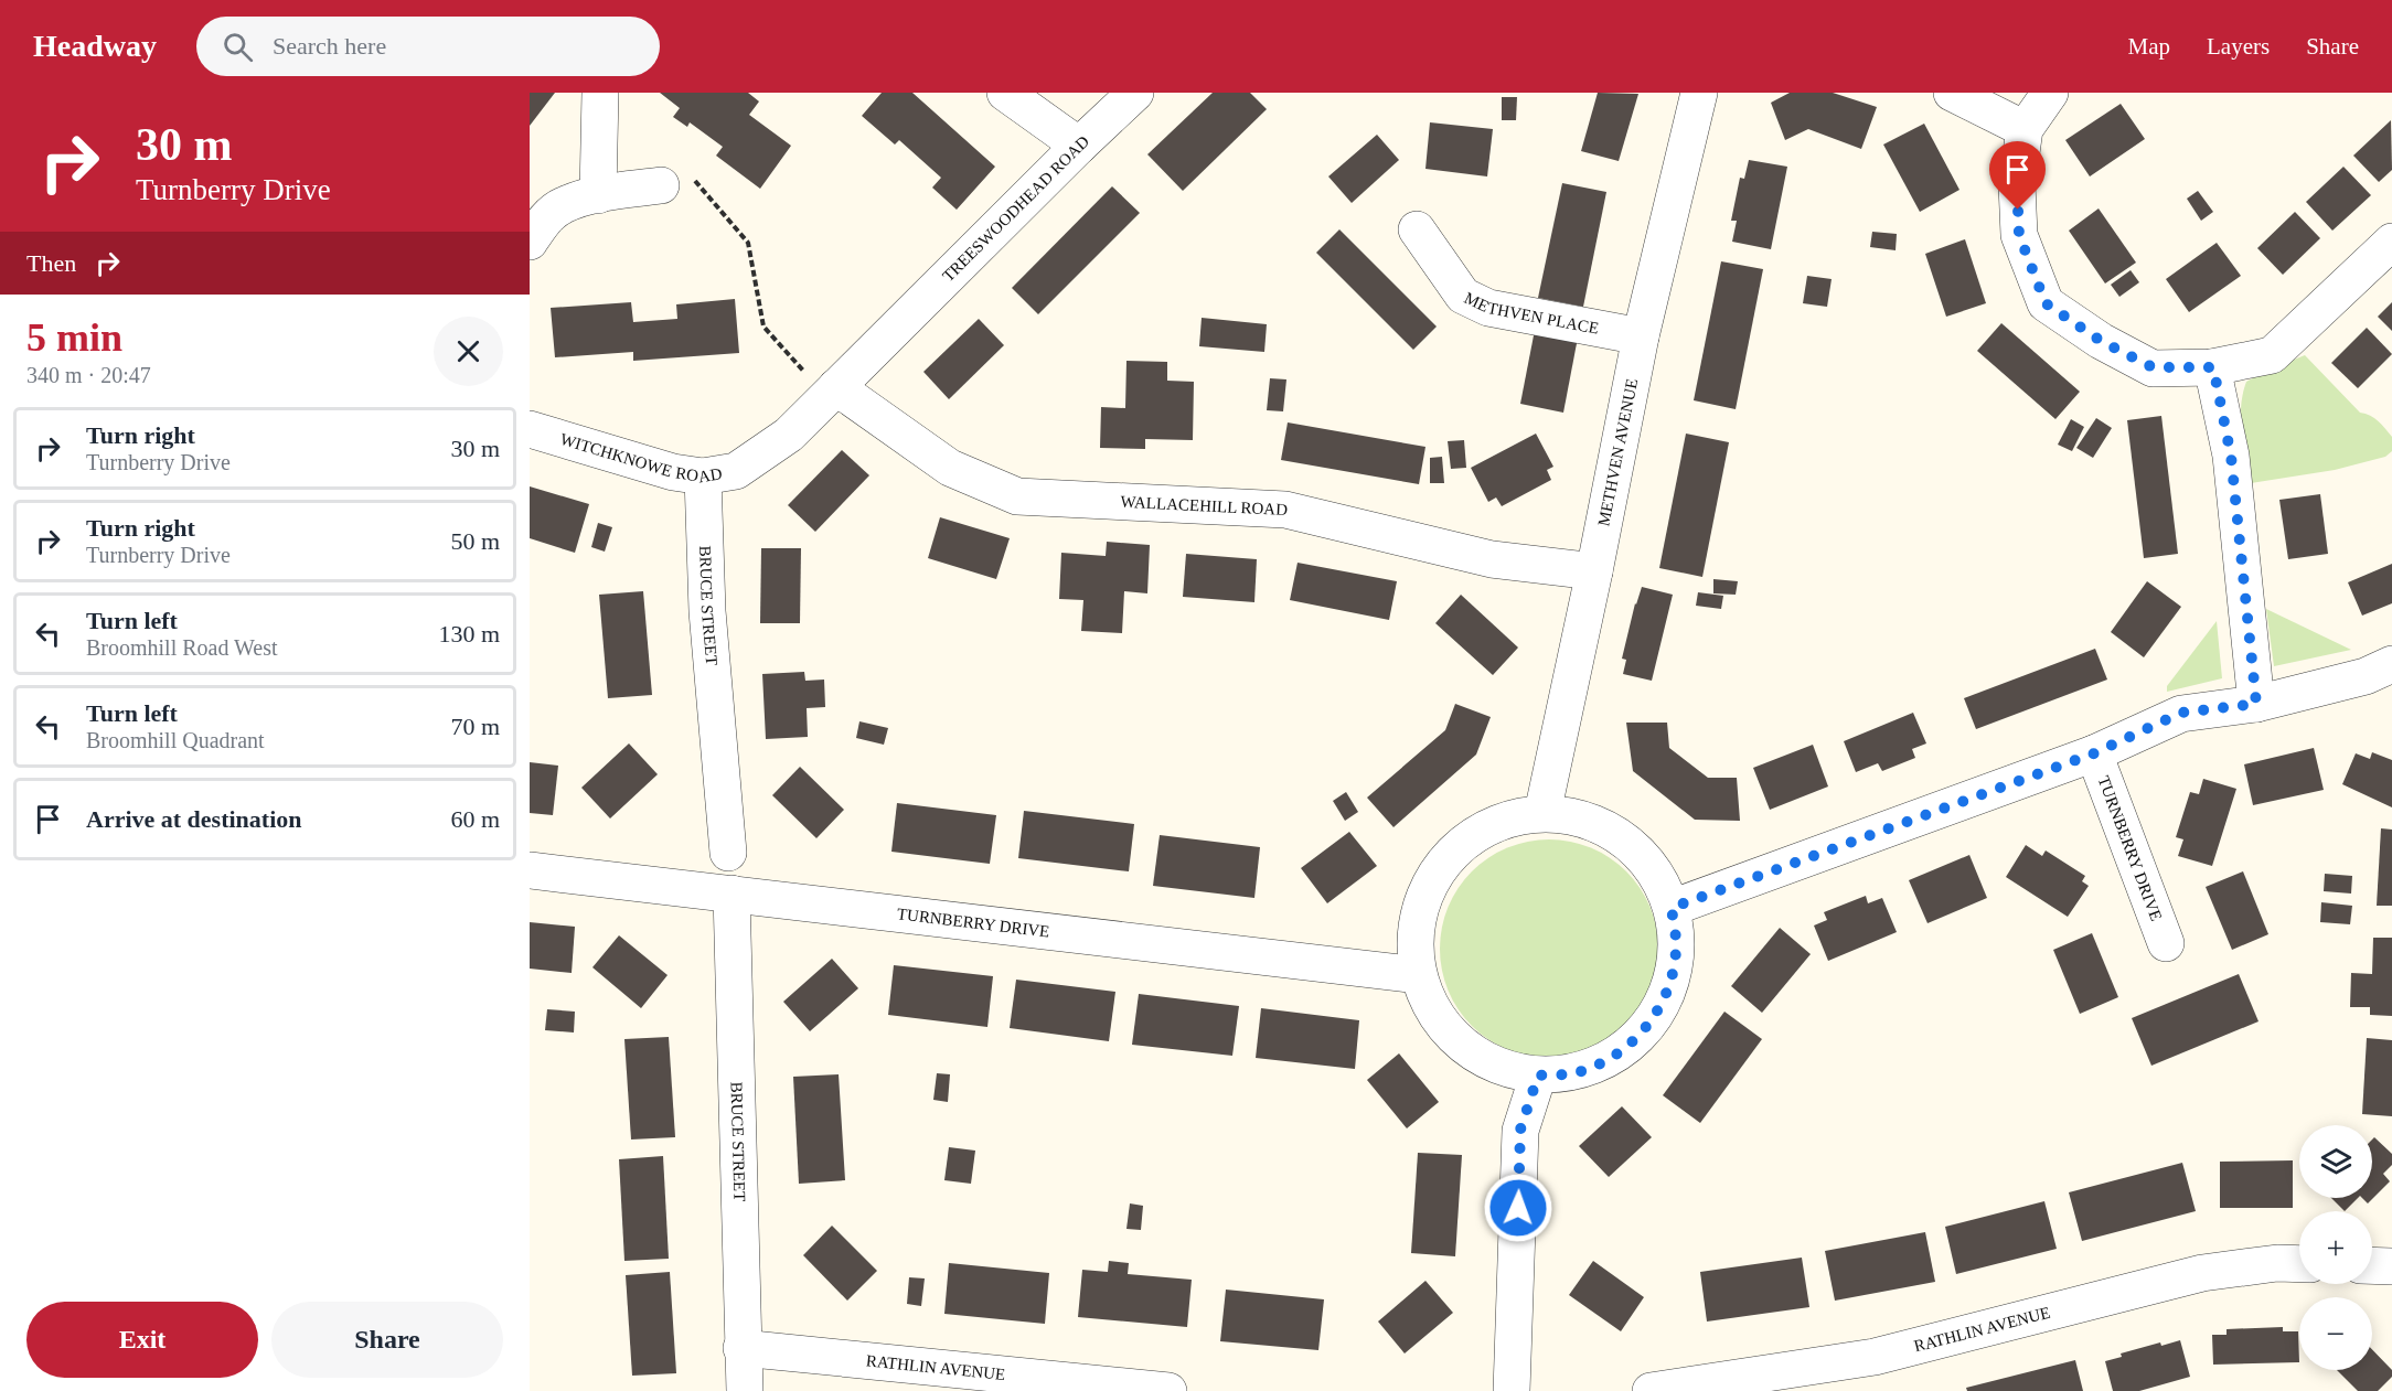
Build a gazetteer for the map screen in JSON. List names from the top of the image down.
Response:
{
  "streets": {
    "street": [
      "TREESWOODHEAD ROAD",
      "METHVEN PLACE",
      "METHVEN AVENUE",
      "WITCHKNOWE ROAD",
      "WALLACEHILL ROAD",
      "BRUCE STREET",
      "TURNBERRY DRIVE",
      "RATHLIN AVENUE"
    ]
  },
  "crossings": [
    ["TREESWOODHEAD ROAD", "WITCHKNOWE ROAD"],
    ["METHVEN PLACE", "METHVEN AVENUE"],
    ["METHVEN AVENUE", "WALLACEHILL ROAD"],
    ["WITCHKNOWE ROAD", "WALLACEHILL ROAD"],
    ["WITCHKNOWE ROAD", "BRUCE STREET"],
    ["BRUCE STREET", "TURNBERRY DRIVE"],
    ["BRUCE STREET", "RATHLIN AVENUE"]
  ],
  "page": {
    "header": "Headway",
    "search": "Search here",
    "nav": ["Map", "Layers", "Share"],
    "turn": ["30 m", "Turnberry Drive"],
    "then": "Then",
    "heading": ["5 min", "340 m · 20:47"],
    "list": [
      {
        "name": "Turn right",
        "note": "Turnberry Drive",
        "value": "30 m"
      },
      {
        "name": "Turn right",
        "note": "Turnberry Drive",
        "value": "50 m"
      },
      {
        "name": "Turn left",
        "note": "Broomhill Road West",
        "value": "130 m"
      },
      {
        "name": "Turn left",
        "note": "Broomhill Quadrant",
        "value": "70 m"
      },
      {
        "name": "Arrive at destination",
        "value": "60 m"
      }
    ],
    "map_buttons": ["+", "−"],
    "buttons": ["Exit", "Share"]
  }
}
